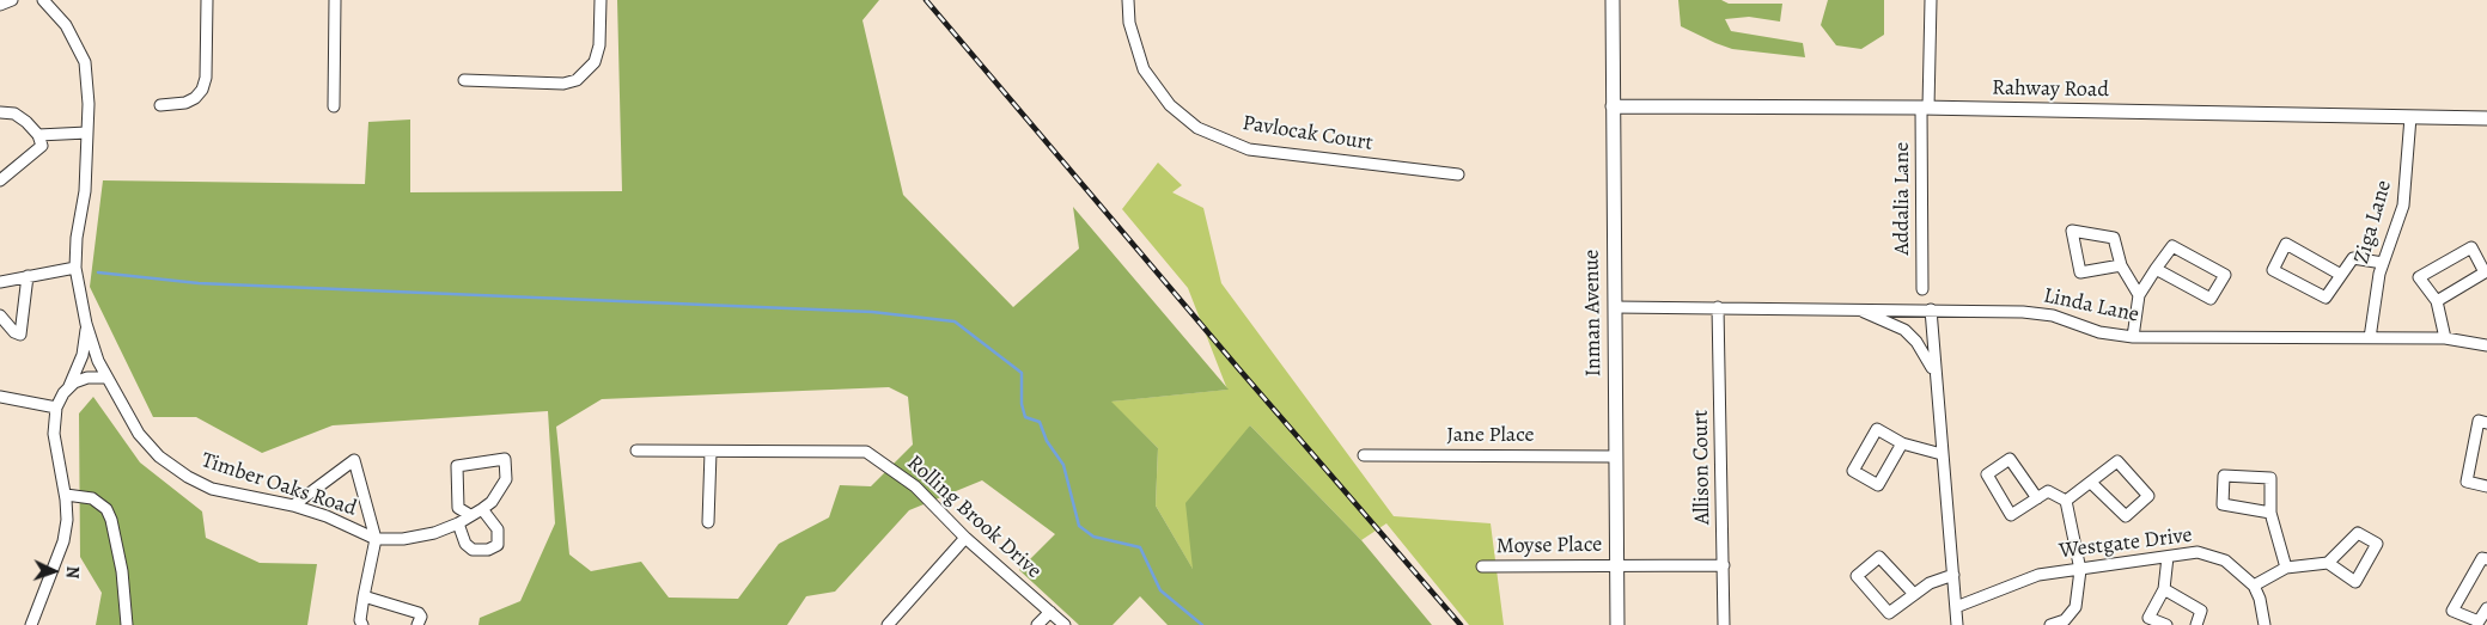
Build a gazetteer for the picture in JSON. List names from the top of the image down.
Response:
{
  "streets": {
    "street": [
      "Rahway Road",
      "Pavlocak Court",
      "Addalia Lane",
      "Ziga Lane",
      "Linda Lane",
      "Inman Avenue",
      "Jane Place",
      "Allison Court",
      "Timber Oaks Road",
      "Rolling Brook Drive",
      "Westgate Drive",
      "Moyse Place"
    ]
  },
  "crossings": [
    ["Rahway Road", "Addalia Lane"],
    ["Rahway Road", "Ziga Lane"],
    ["Rahway Road", "Inman Avenue"],
    ["Ziga Lane", "Linda Lane"],
    ["Linda Lane", "Inman Avenue"],
    ["Linda Lane", "Allison Court"],
    ["Inman Avenue", "Jane Place"],
    ["Inman Avenue", "Moyse Place"],
    ["Allison Court", "Moyse Place"]
  ],
  "north": "right"
}
